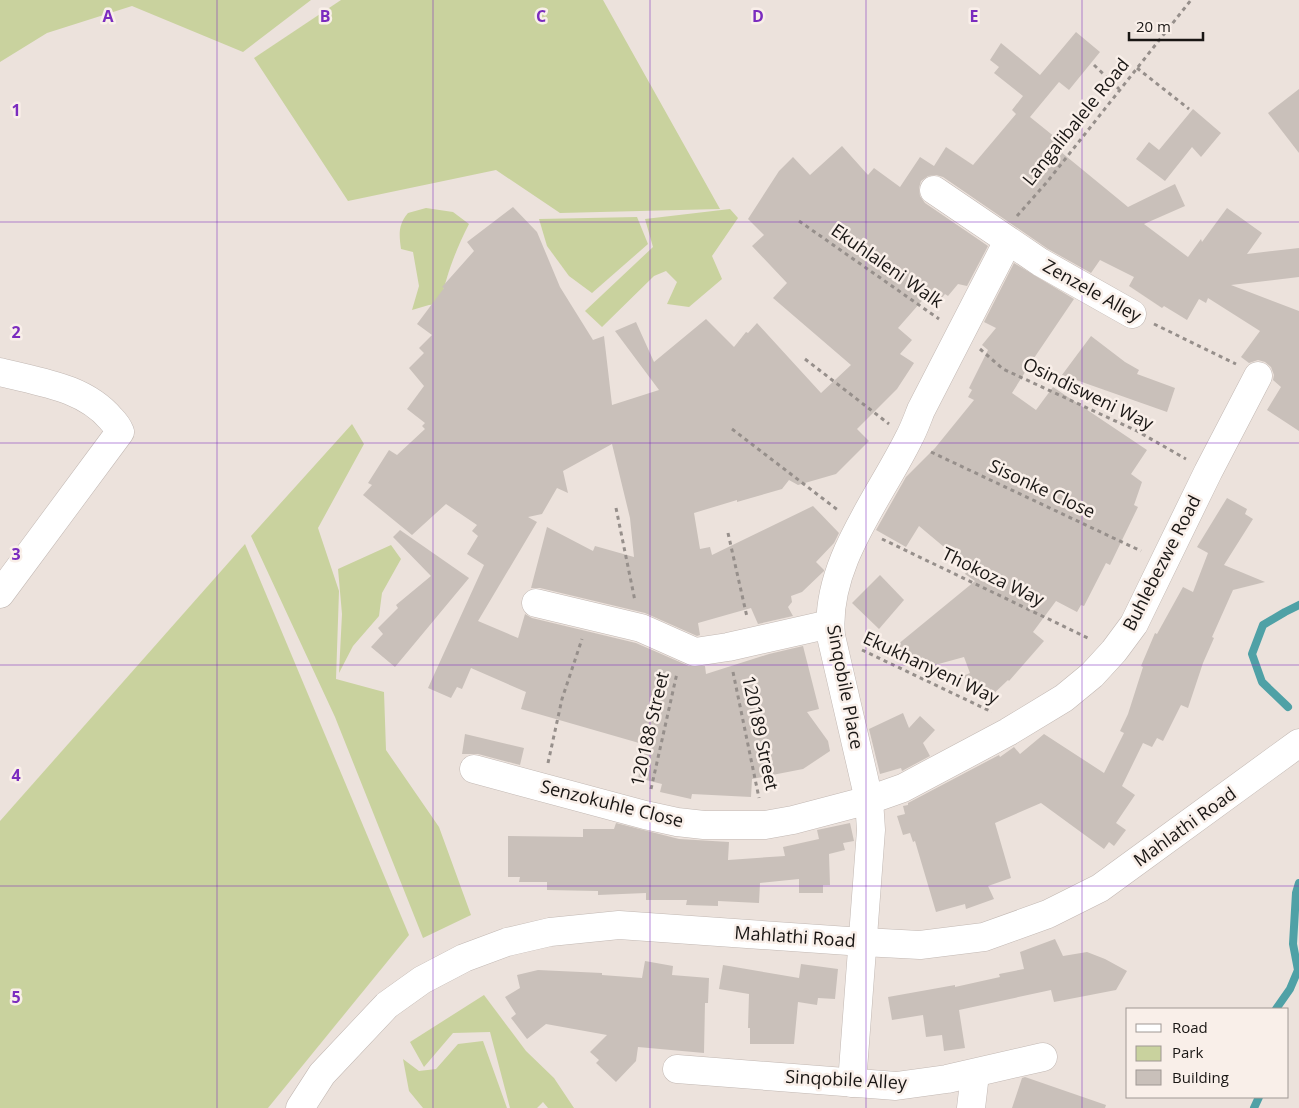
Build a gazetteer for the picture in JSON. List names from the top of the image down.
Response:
{
  "streets": {
    "street": [
      "Zenzele Alley",
      "Buhlebezwe Road",
      "Sinqobile Place",
      "Senzokuhle Close",
      "Mahlathi Road",
      "Sinqobile Alley"
    ],
    "path": [
      "Langalibalele Road",
      "Ekuhlaleni Walk",
      "Osindisweni Way",
      "Sisonke Close",
      "Thokoza Way",
      "Ekukhanyeni Way",
      "120188 Street",
      "120189 Street"
    ]
  },
  "crossings": [
    ["Langalibalele Road", "Zenzele Alley"],
    ["Langalibalele Road", "Sinqobile Place"],
    ["Ekuhlaleni Walk", "Osindisweni Way"],
    ["Ekuhlaleni Walk", "Sinqobile Place"],
    ["Zenzele Alley", "Buhlebezwe Road"],
    ["Zenzele Alley", "Sinqobile Place"],
    ["Osindisweni Way", "Buhlebezwe Road"],
    ["Osindisweni Way", "Sinqobile Place"],
    ["Sisonke Close", "Buhlebezwe Road"],
    ["Sisonke Close", "Sinqobile Place"],
    ["Buhlebezwe Road", "Thokoza Way"],
    ["Buhlebezwe Road", "Ekukhanyeni Way"],
    ["Buhlebezwe Road", "Sinqobile Place"],
    ["Buhlebezwe Road", "Senzokuhle Close"],
    ["Thokoza Way", "Sinqobile Place"],
    ["Ekukhanyeni Way", "Sinqobile Place"],
    ["Sinqobile Place", "Senzokuhle Close"],
    ["Sinqobile Place", "Mahlathi Road"],
    ["Sinqobile Place", "Sinqobile Alley"],
    ["120188 Street", "Senzokuhle Close"],
    ["120189 Street", "Senzokuhle Close"]
  ],
  "legend": ["Road", "Park", "Building"],
  "scale_bar": "20 m",
  "grid": {
    "columns": [
      "A",
      "B",
      "C",
      "D",
      "E"
    ],
    "rows": [
      "1",
      "2",
      "3",
      "4",
      "5"
    ]
  }
}
